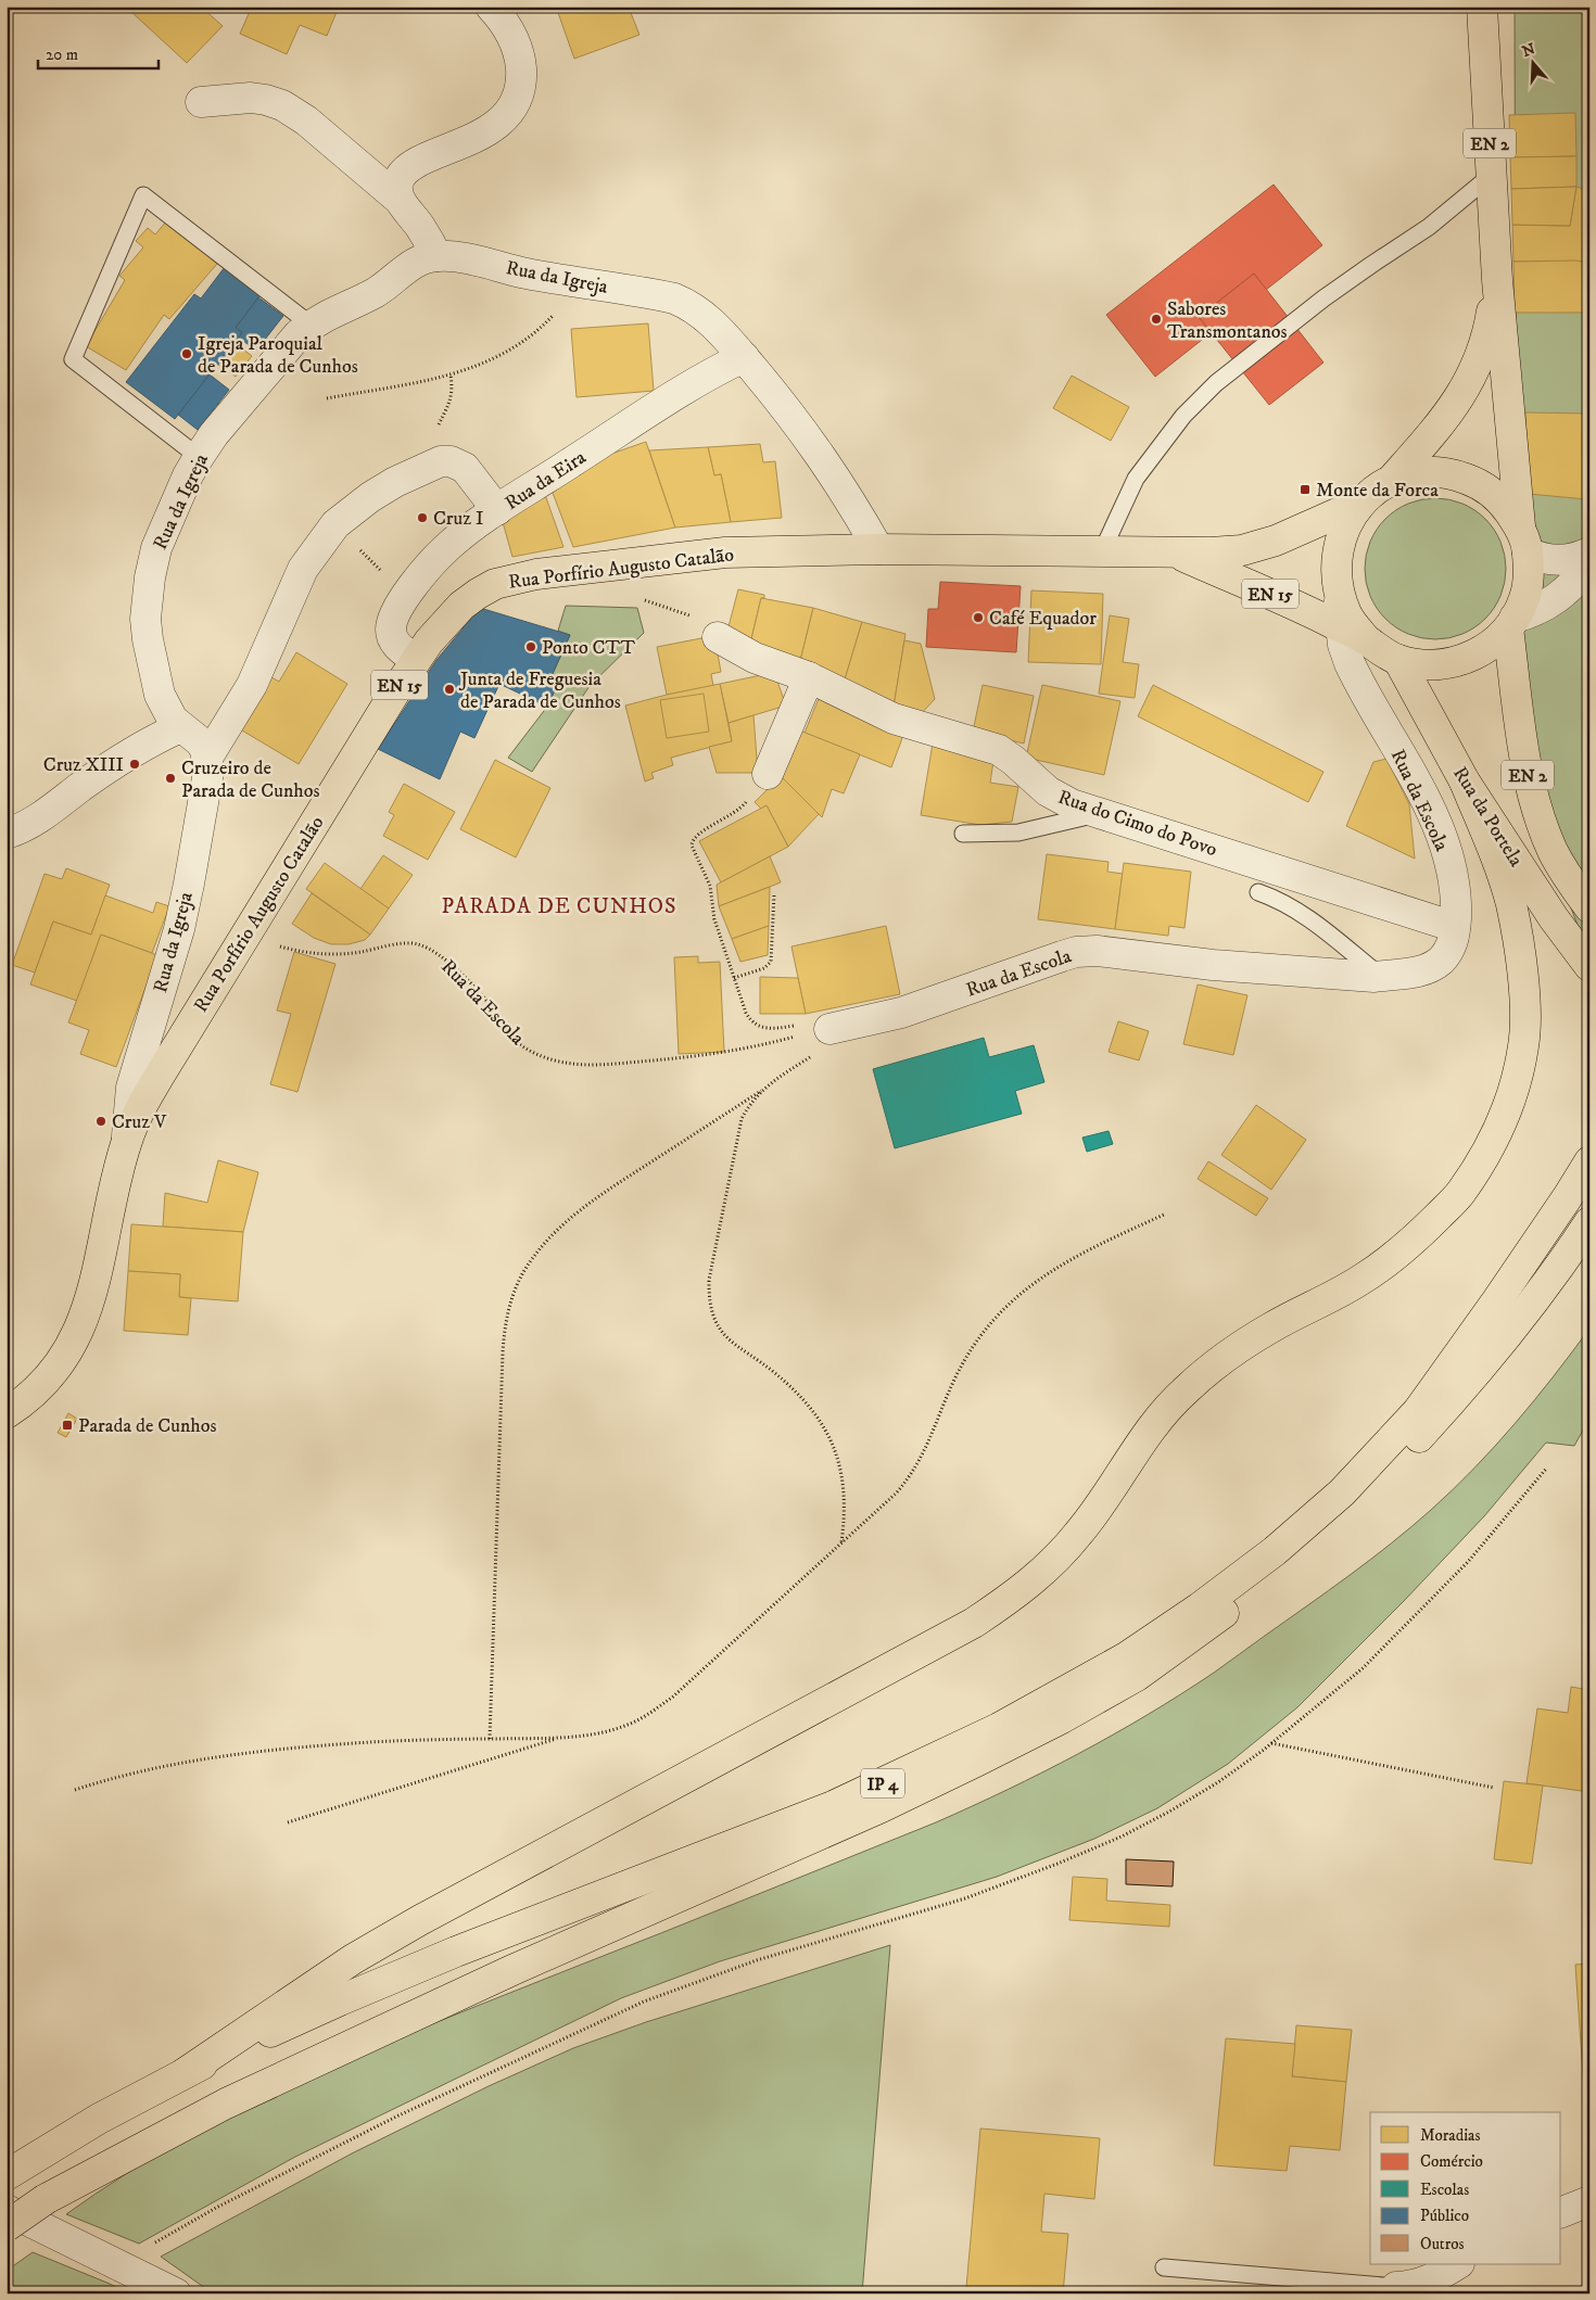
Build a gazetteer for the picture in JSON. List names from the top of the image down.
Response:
{
  "streets": {
    "main road": [
      "EN 2",
      "Rua Porfírio Augusto Catalão",
      "EN 15",
      "Rua da Portela",
      "IP 4"
    ],
    "street": [
      "Rua da Igreja",
      "Rua da Eira",
      "Rua da Escola",
      "Rua do Cimo do Povo"
    ]
  },
  "crossings": [
    ["EN 2", "EN 15"],
    ["EN 2", "Rua da Escola"],
    ["EN 2", "Rua da Portela"],
    ["Rua da Igreja", "Rua da Eira"],
    ["Rua da Igreja", "Rua Porfírio Augusto Catalão"],
    ["Rua Porfírio Augusto Catalão", "EN 15"],
    ["Rua Porfírio Augusto Catalão", "Rua da Escola"],
    ["EN 15", "Rua da Escola"],
    ["EN 15", "Rua da Portela"],
    ["Rua da Escola", "Rua da Portela"],
    ["Rua da Escola", "Rua do Cimo do Povo"]
  ],
  "districts": ["PARADA DE CUNHOS"],
  "places": {
    "other": [
      "Sabores Transmontanos",
      "Igreja Paroquial de Parada de Cunhos",
      "Cruz I",
      "Café Equador",
      "Ponto CTT",
      "Junta de Freguesia de Parada de Cunhos",
      "Cruz XIII",
      "Cruzeiro de Parada de Cunhos",
      "Cruz V"
    ],
    "transit": ["Monte da Forca", "Parada de Cunhos"]
  },
  "legend": [
    "Moradias",
    "Comércio",
    "Escolas",
    "Público",
    "Outros"
  ],
  "scale_bar": "20 m",
  "north": "top"
}
